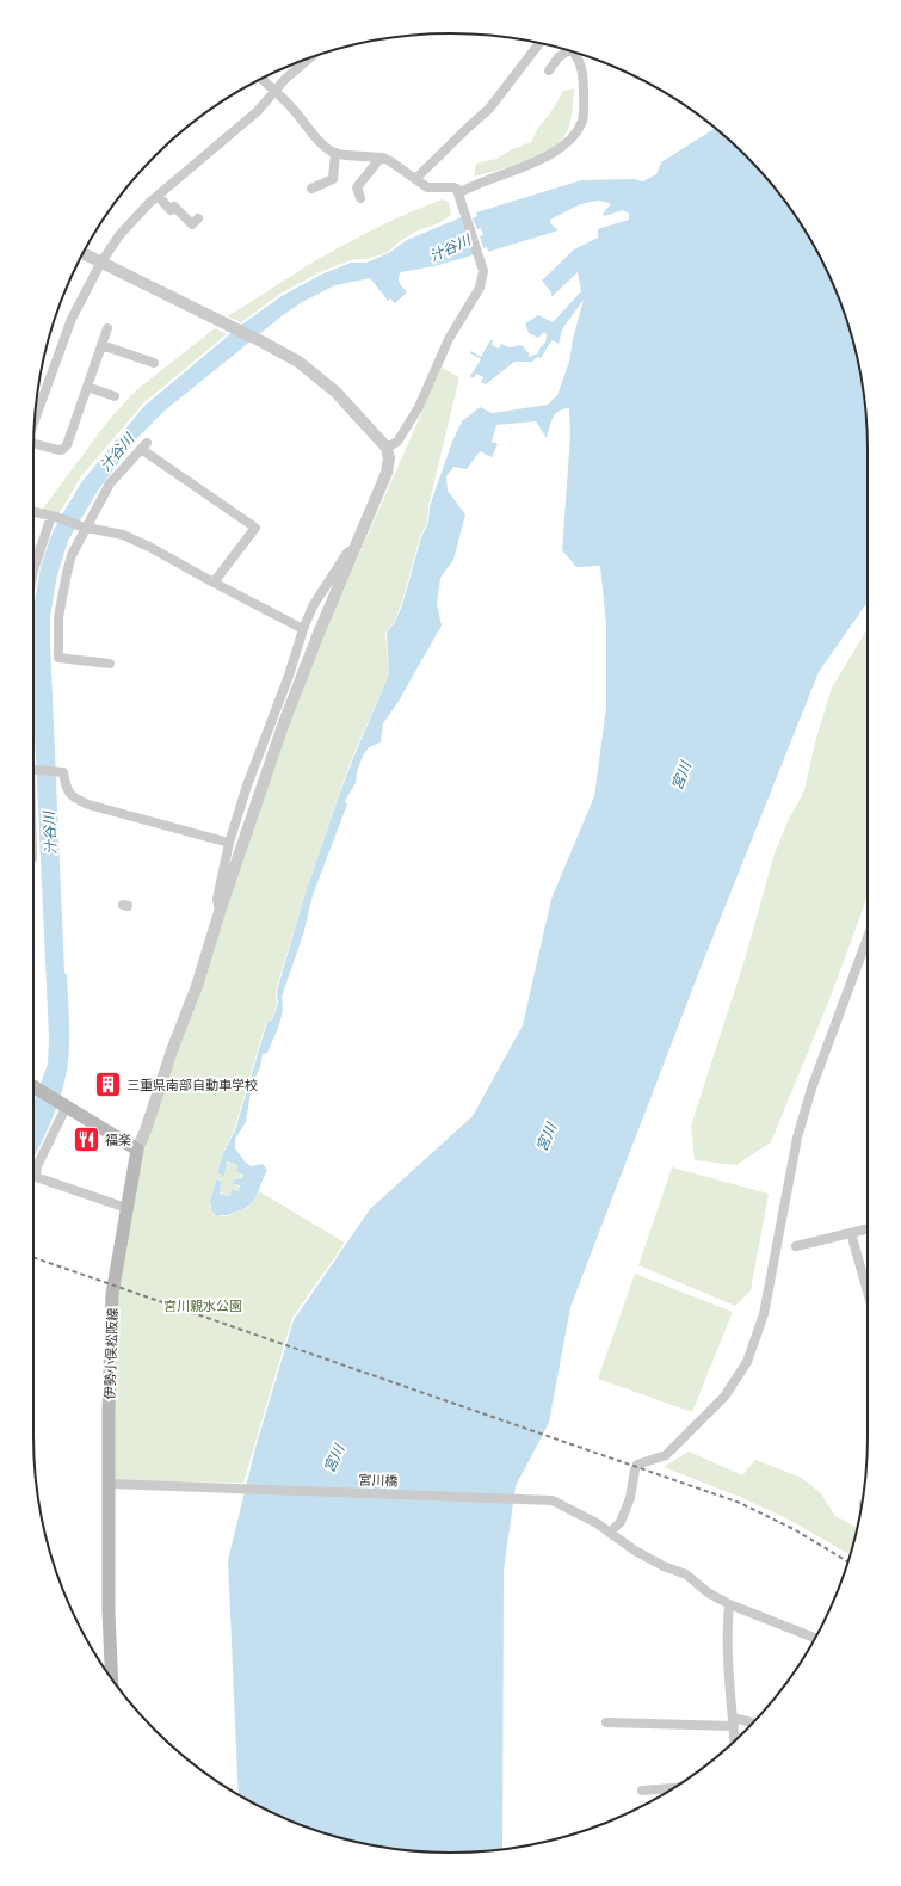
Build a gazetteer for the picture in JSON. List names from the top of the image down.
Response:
{
  "streets": {
    "main road": ["伊勢小俣松阪線"],
    "street": ["宮川橋"]
  },
  "crossings": [
    ["伊勢小俣松阪線", "宮川橋"]
  ],
  "water": ["汁谷川", "宮川"],
  "parks": ["宮川親水公園"],
  "places": {
    "building": ["三重県南部自動車学校"],
    "restaurant": ["福楽"]
  }
}
